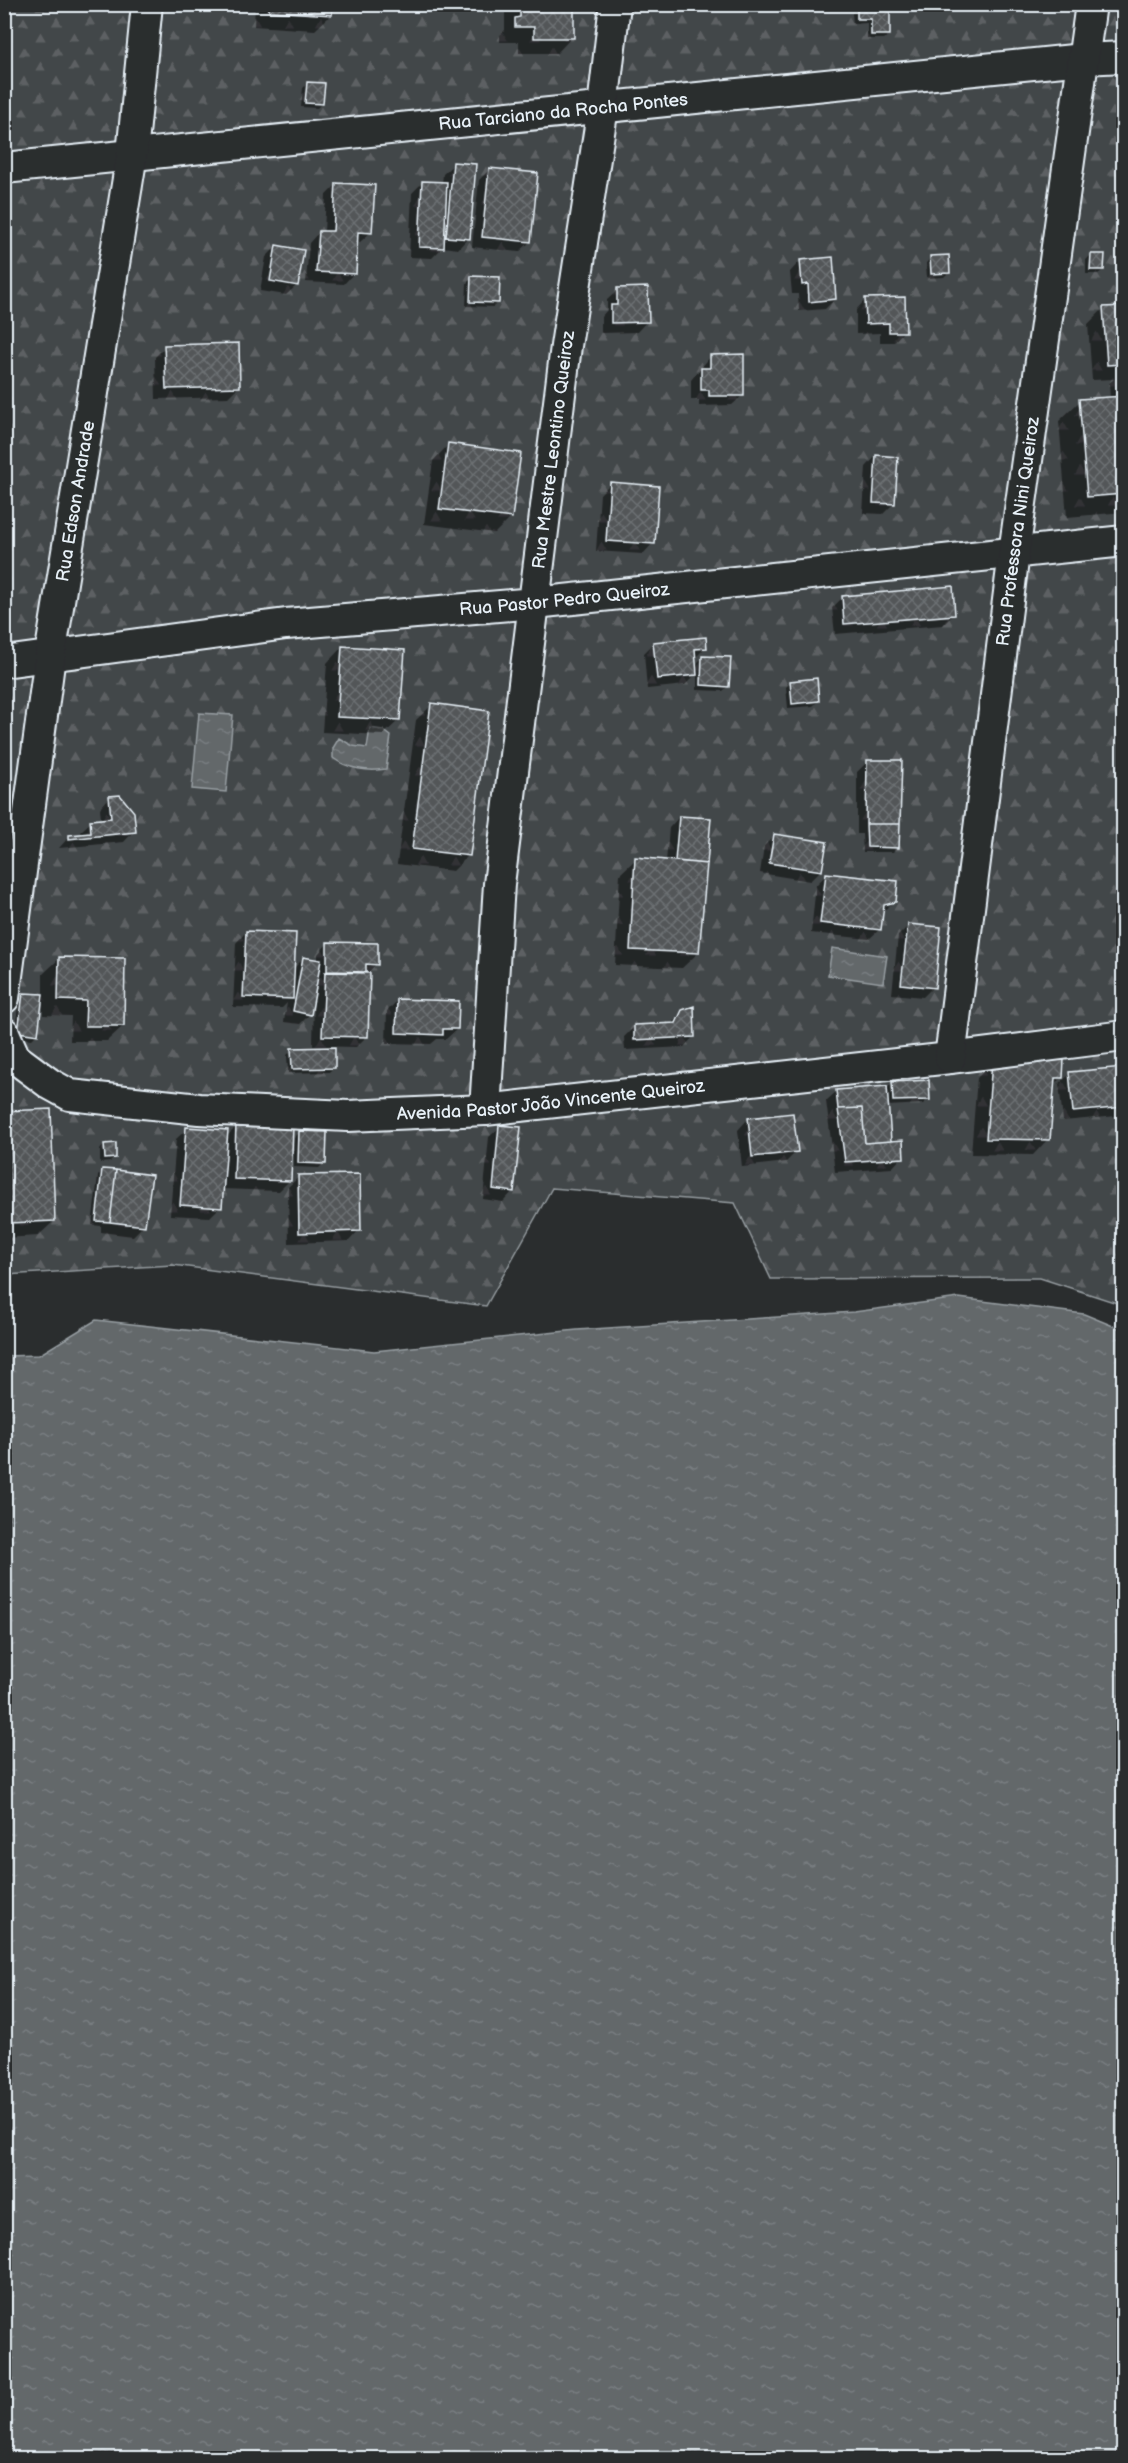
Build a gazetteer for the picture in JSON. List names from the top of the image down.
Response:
{
  "streets": {
    "street": [
      "Rua Tarciano da Rocha Pontes",
      "Rua Mestre Leontino Queiroz",
      "Rua Edson Andrade",
      "Rua Professora Nini Queiroz",
      "Rua Pastor Pedro Queiroz",
      "Avenida Pastor João Vincente Queiroz"
    ]
  },
  "crossings": [
    ["Rua Tarciano da Rocha Pontes", "Rua Mestre Leontino Queiroz"],
    ["Rua Tarciano da Rocha Pontes", "Rua Edson Andrade"],
    ["Rua Tarciano da Rocha Pontes", "Rua Professora Nini Queiroz"],
    ["Rua Mestre Leontino Queiroz", "Rua Pastor Pedro Queiroz"],
    ["Rua Mestre Leontino Queiroz", "Avenida Pastor João Vincente Queiroz"],
    ["Rua Edson Andrade", "Rua Pastor Pedro Queiroz"],
    ["Rua Professora Nini Queiroz", "Rua Pastor Pedro Queiroz"],
    ["Rua Professora Nini Queiroz", "Avenida Pastor João Vincente Queiroz"]
  ]
}
